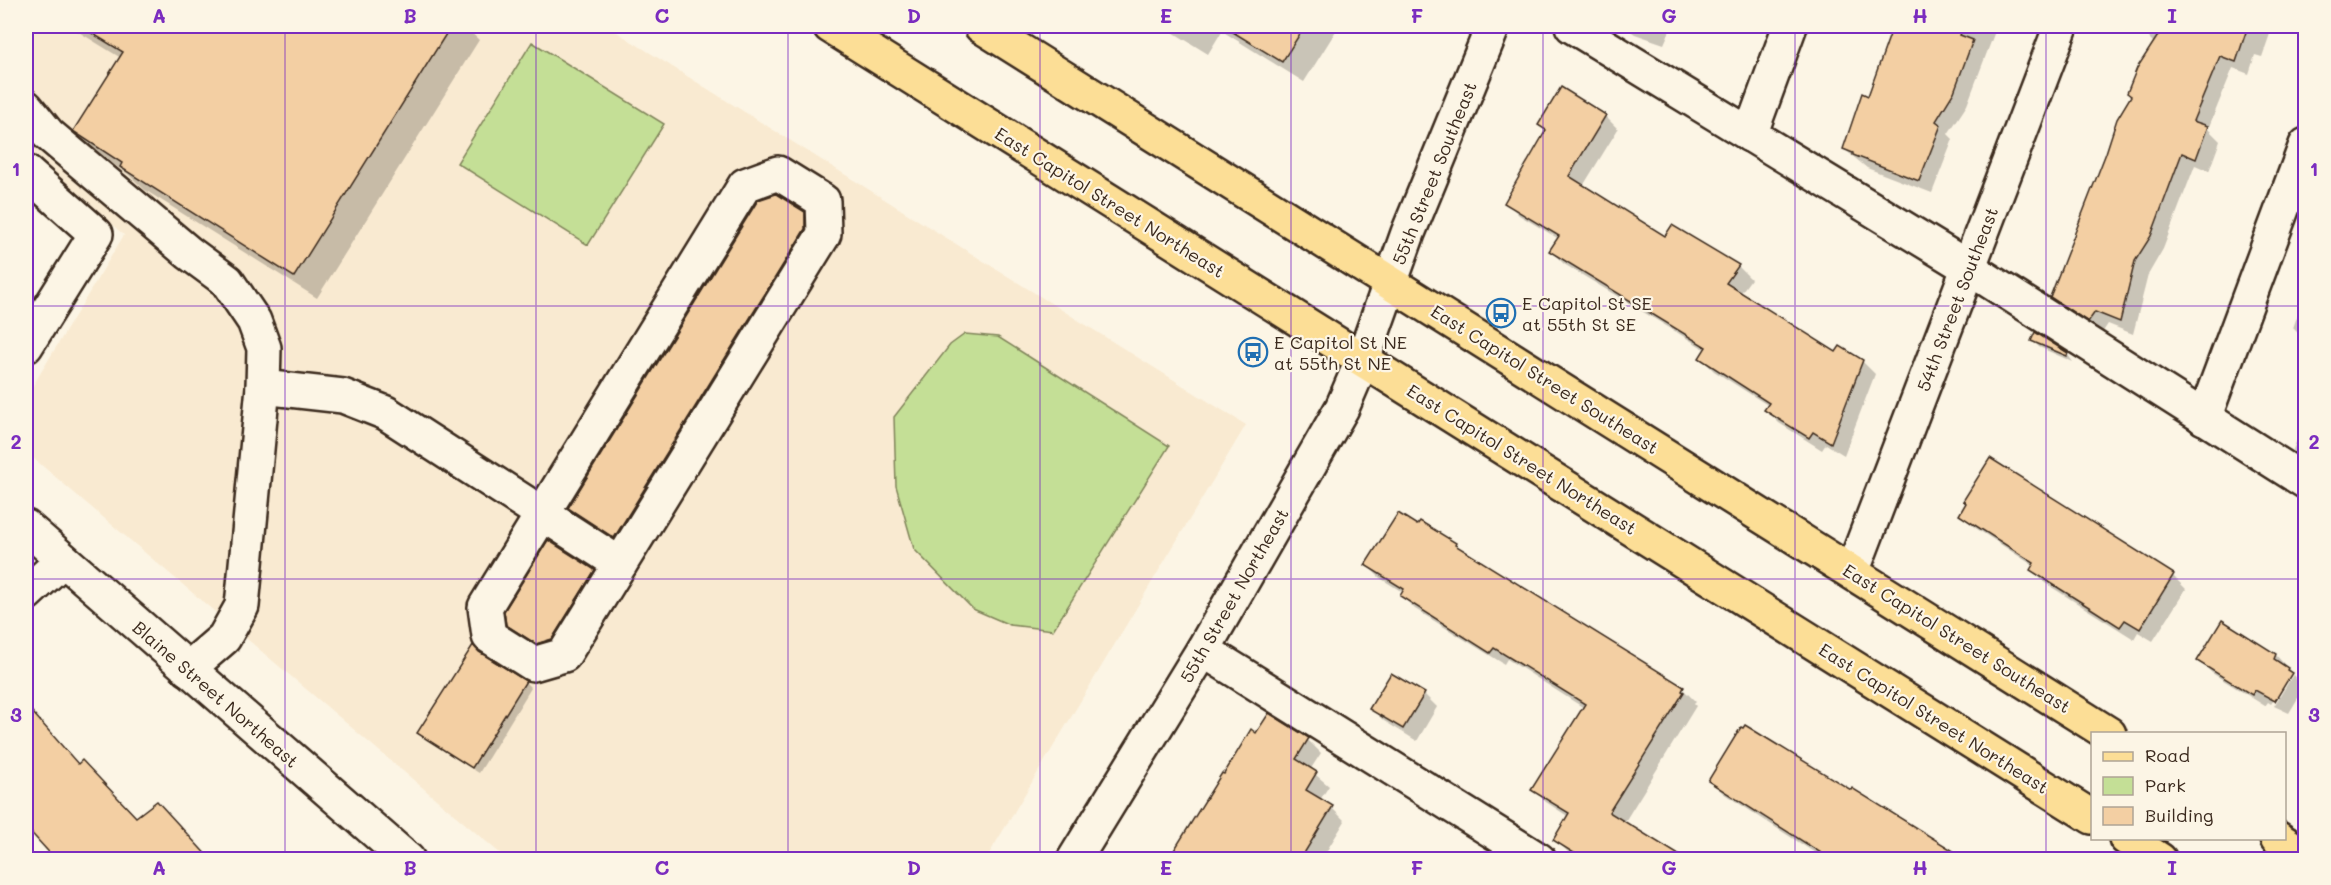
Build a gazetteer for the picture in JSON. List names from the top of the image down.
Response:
{
  "streets": {
    "main road": ["East Capitol Street Northeast", "East Capitol Street Southeast"],
    "street": [
      "55th Street Southeast",
      "54th Street Southeast",
      "55th Street Northeast",
      "Blaine Street Northeast"
    ]
  },
  "crossings": [
    ["55th Street Southeast", "East Capitol Street Southeast"],
    ["55th Street Southeast", "55th Street Northeast"],
    ["East Capitol Street Northeast", "55th Street Northeast"],
    ["54th Street Southeast", "East Capitol Street Southeast"]
  ],
  "places": {
    "bus stop": ["E Capitol St SE at 55th St SE", "E Capitol St NE at 55th St NE"]
  },
  "legend": ["Road", "Park", "Building"],
  "grid": {
    "columns": [
      "A",
      "B",
      "C",
      "D",
      "E",
      "F",
      "G",
      "H",
      "I"
    ],
    "rows": ["1", "2", "3"]
  }
}
